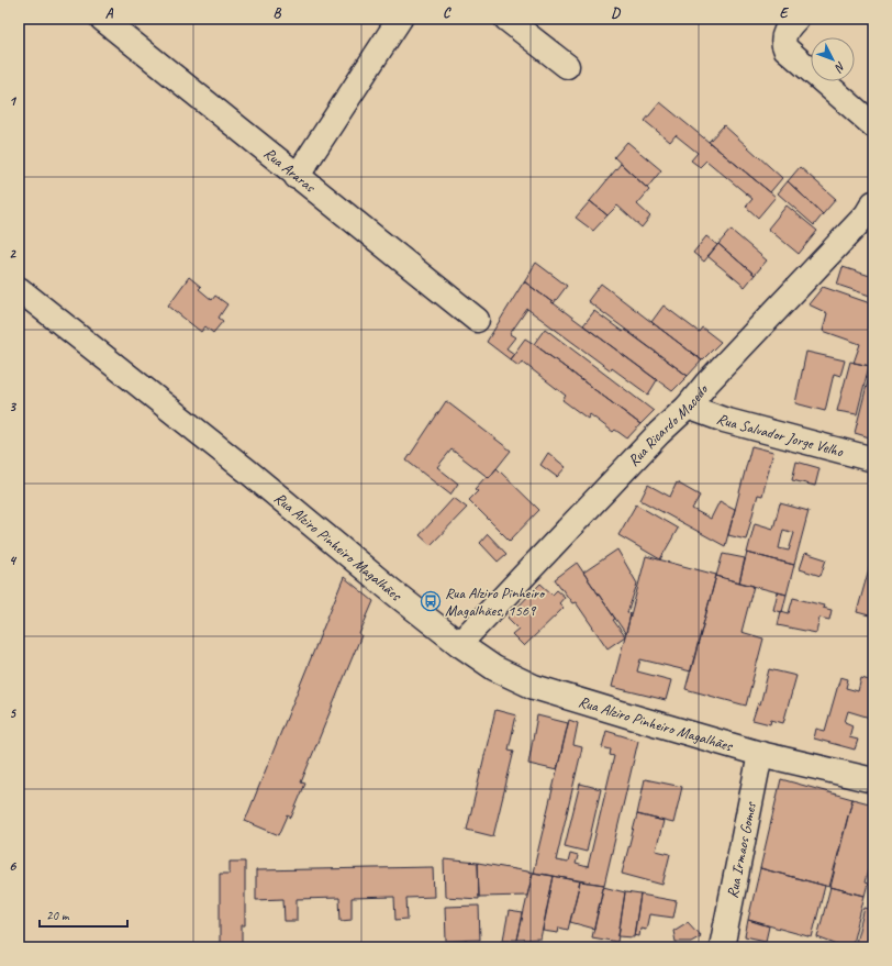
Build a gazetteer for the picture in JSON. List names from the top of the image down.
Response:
{
  "streets": {
    "street": [
      "Rua Araras",
      "Rua Ricardo Macedo",
      "Rua Salvador Jorge Velho",
      "Rua Alziro Pinheiro Magalhães",
      "Rua Irmaos Gomes"
    ]
  },
  "crossings": [
    ["Rua Ricardo Macedo", "Rua Salvador Jorge Velho"],
    ["Rua Ricardo Macedo", "Rua Alziro Pinheiro Magalhães"],
    ["Rua Alziro Pinheiro Magalhães", "Rua Irmaos Gomes"]
  ],
  "places": {
    "bus stop": ["Rua Alziro Pinheiro Magalhães, 1569"]
  },
  "scale_bar": "20 m",
  "north": "bottom right",
  "grid": {
    "columns": [
      "A",
      "B",
      "C",
      "D",
      "E"
    ],
    "rows": [
      "1",
      "2",
      "3",
      "4",
      "5",
      "6"
    ]
  }
}
